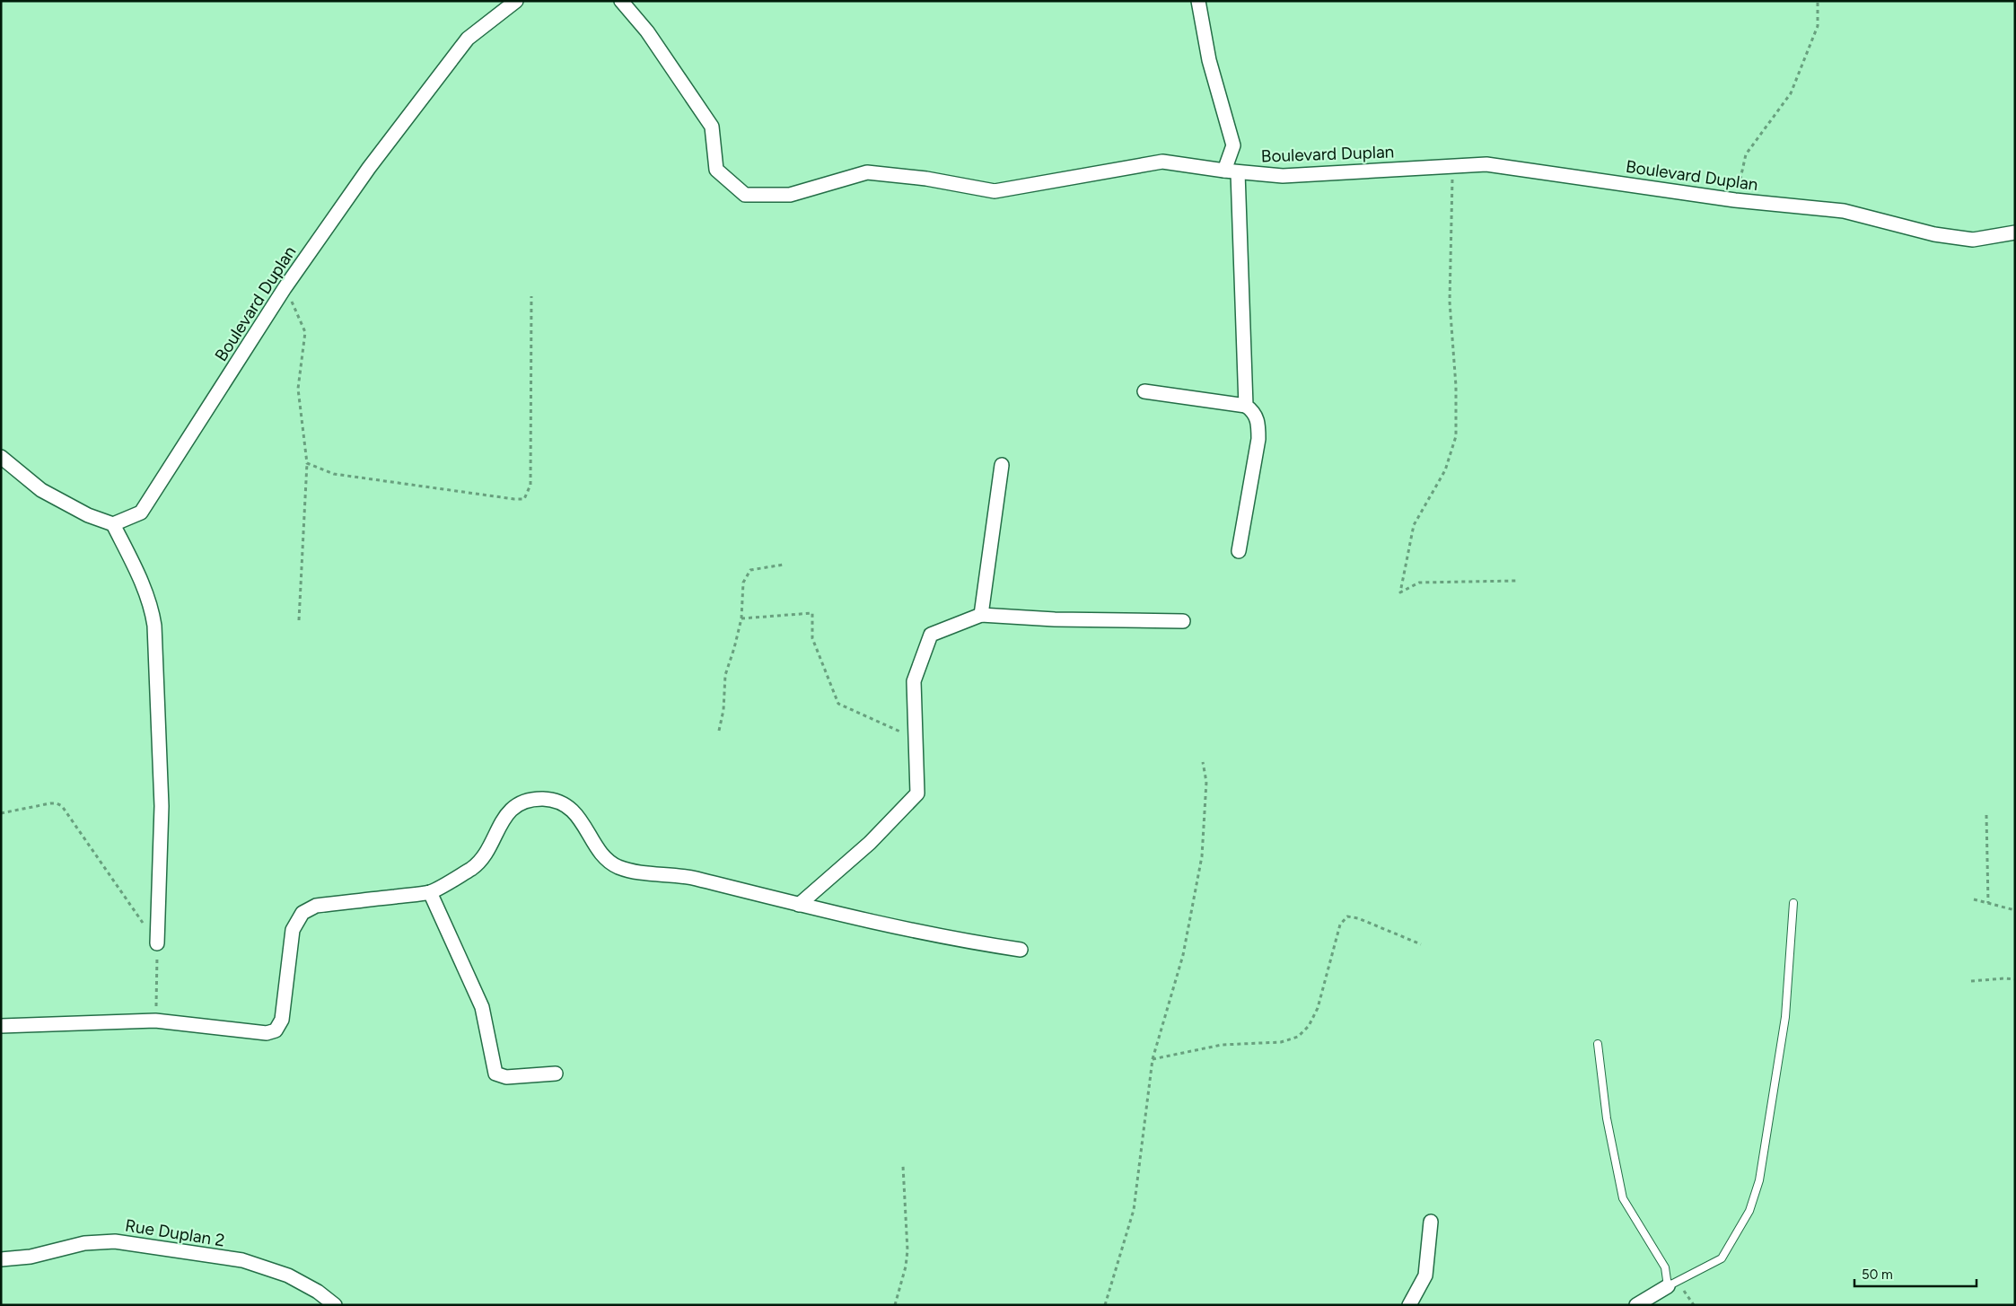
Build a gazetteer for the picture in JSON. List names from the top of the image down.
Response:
{
  "streets": {
    "street": ["Boulevard Duplan", "Rue Duplan 2"]
  },
  "scale_bar": "50 m"
}
